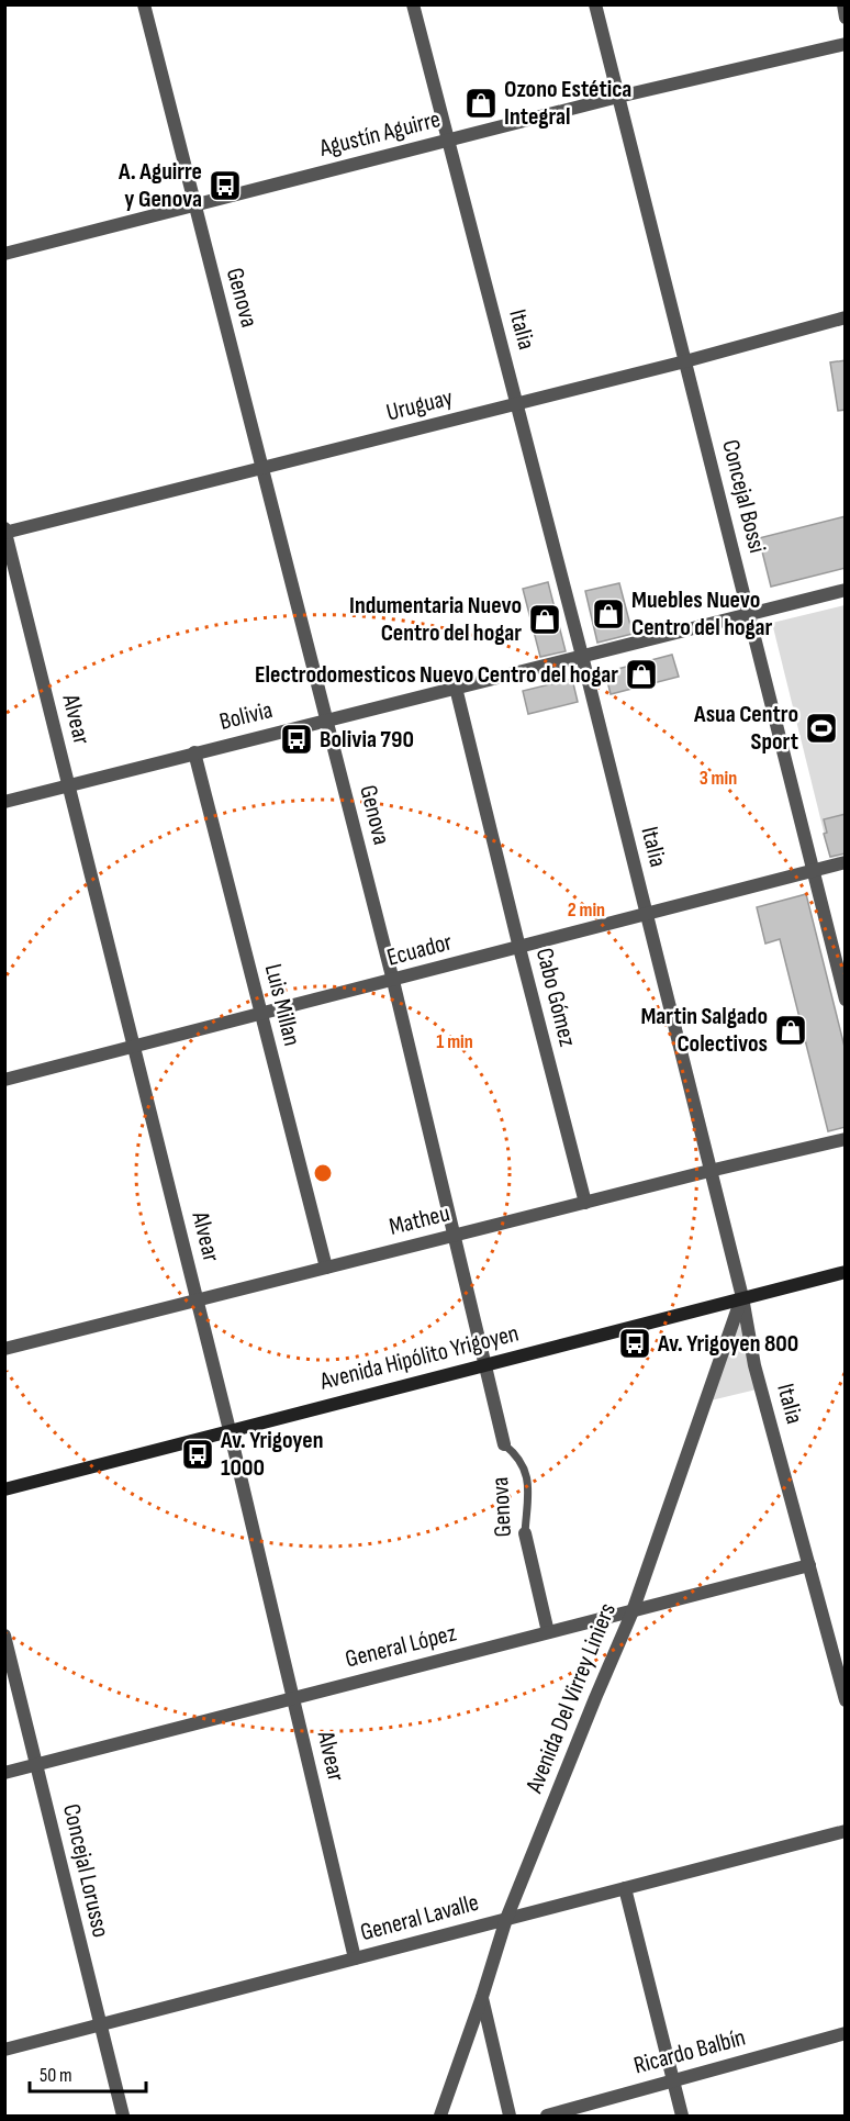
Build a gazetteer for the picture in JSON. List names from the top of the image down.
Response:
{
  "streets": {
    "main road": ["Avenida Hipólito Yrigoyen"],
    "street": [
      "Agustín Aguirre",
      "Genova",
      "Italia",
      "Uruguay",
      "Concejal Bossi",
      "Bolivia",
      "Alvear",
      "Ecuador",
      "Cabo Gómez",
      "Luis Millan",
      "Matheu",
      "General López",
      "Avenida Del Virrey Liniers",
      "Concejal Lorusso",
      "General Lavalle",
      "Ricardo Balbín"
    ]
  },
  "crossings": [
    ["Agustín Aguirre", "Genova"],
    ["Agustín Aguirre", "Italia"],
    ["Agustín Aguirre", "Concejal Bossi"],
    ["Genova", "Uruguay"],
    ["Genova", "Bolivia"],
    ["Genova", "Ecuador"],
    ["Genova", "Matheu"],
    ["Genova", "Avenida Hipólito Yrigoyen"],
    ["Genova", "General López"],
    ["Italia", "Uruguay"],
    ["Italia", "Bolivia"],
    ["Italia", "Ecuador"],
    ["Italia", "Matheu"],
    ["Italia", "Avenida Hipólito Yrigoyen"],
    ["Italia", "General López"],
    ["Italia", "Avenida Del Virrey Liniers"],
    ["Uruguay", "Concejal Bossi"],
    ["Uruguay", "Alvear"],
    ["Concejal Bossi", "Bolivia"],
    ["Concejal Bossi", "Ecuador"],
    ["Bolivia", "Alvear"],
    ["Bolivia", "Cabo Gómez"],
    ["Bolivia", "Luis Millan"],
    ["Alvear", "Ecuador"],
    ["Alvear", "Matheu"],
    ["Alvear", "Avenida Hipólito Yrigoyen"],
    ["Alvear", "General López"],
    ["Alvear", "General Lavalle"],
    ["Ecuador", "Cabo Gómez"],
    ["Ecuador", "Luis Millan"],
    ["Cabo Gómez", "Matheu"],
    ["Luis Millan", "Matheu"],
    ["Avenida Hipólito Yrigoyen", "Avenida Del Virrey Liniers"],
    ["General López", "Avenida Del Virrey Liniers"],
    ["General López", "Concejal Lorusso"],
    ["Avenida Del Virrey Liniers", "General Lavalle"],
    ["Concejal Lorusso", "General Lavalle"]
  ],
  "places": {
    "shop": [
      "Ozono Estética Integral",
      "Muebles Nuevo Centro del hogar",
      "Indumentaria Nuevo Centro del hogar",
      "Electrodomesticos Nuevo Centro del hogar",
      "Martin Salgado Colectivos"
    ],
    "bus stop": [
      "A. Aguirre y Genova",
      "Bolivia 790",
      "Av. Yrigoyen 800",
      "Av. Yrigoyen 1000"
    ],
    "sports": ["Asua Centro Sport"]
  },
  "scale_bar": "50 m",
  "rings": ["3 min", "2 min", "1 min"]
}
